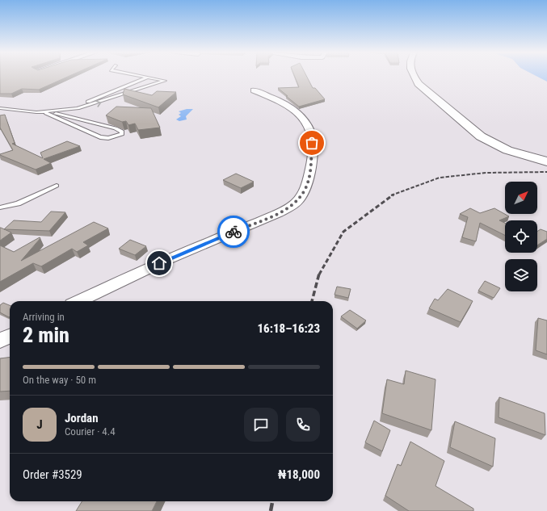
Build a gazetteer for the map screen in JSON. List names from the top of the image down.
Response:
{
  "north": "top right",
  "page": {
    "heading": ["2 min", "Arriving in", "16:18–16:23"],
    "panel": [
      "Jordan",
      "Courier · 4.4",
      "Order #3529",
      "₦18,000"
    ],
    "bar": "On the way · 50 m",
    "round": "J"
  }
}
